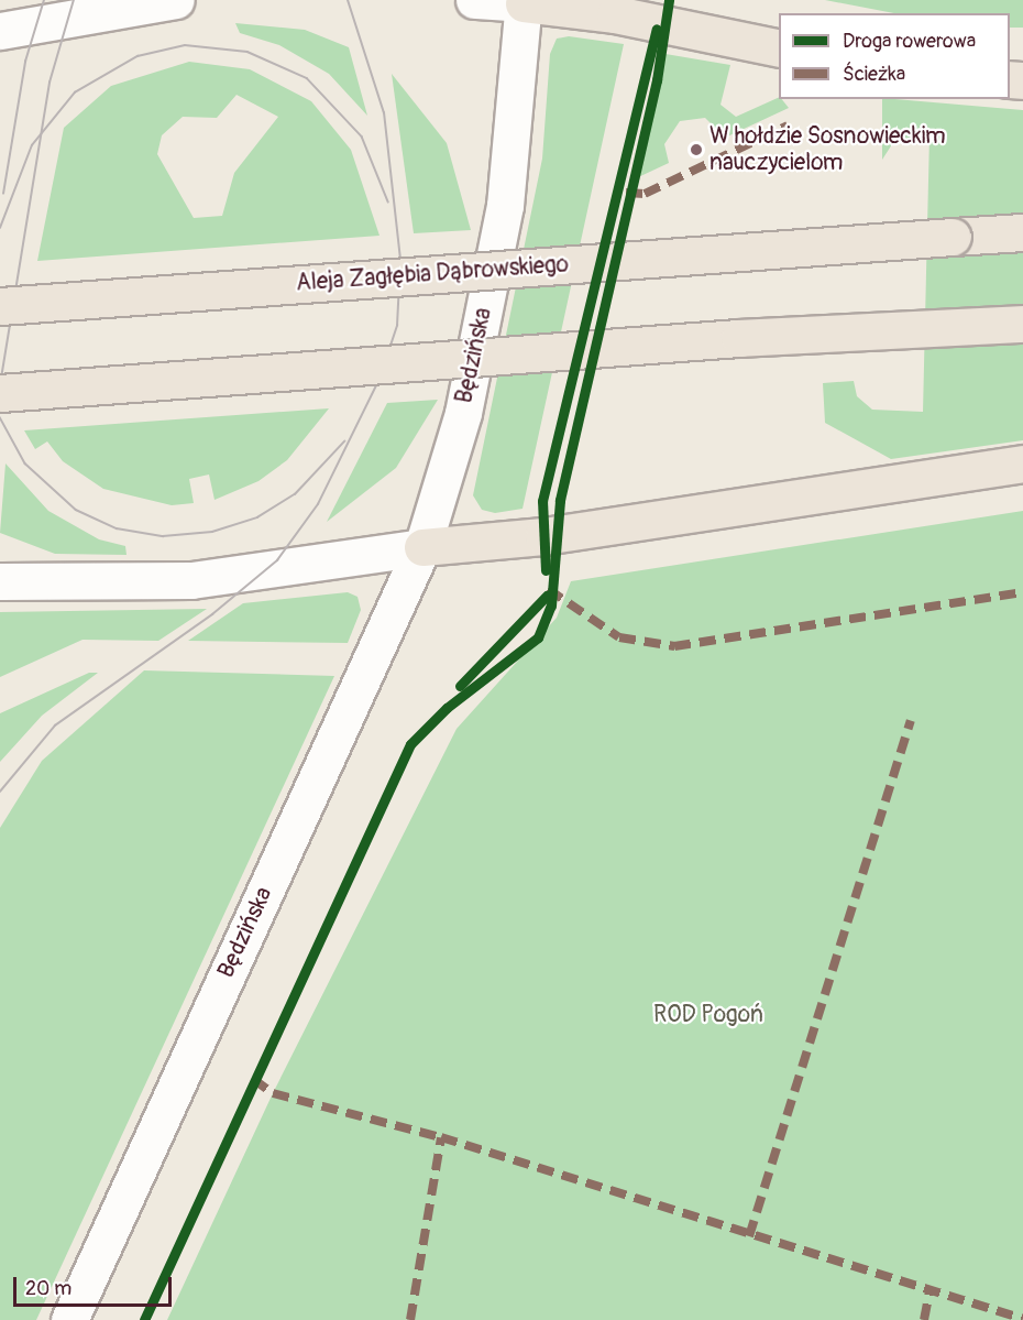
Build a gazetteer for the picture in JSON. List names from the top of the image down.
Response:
{
  "streets": {
    "main road": ["Aleja Zagłębia Dąbrowskiego"],
    "street": ["Będzińska"]
  },
  "parks": ["ROD Pogoń"],
  "places": ["W hołdzie Sosnowieckim nauczycielom"],
  "legend": ["Droga rowerowa", "Ścieżka"],
  "scale_bar": "20 m"
}
